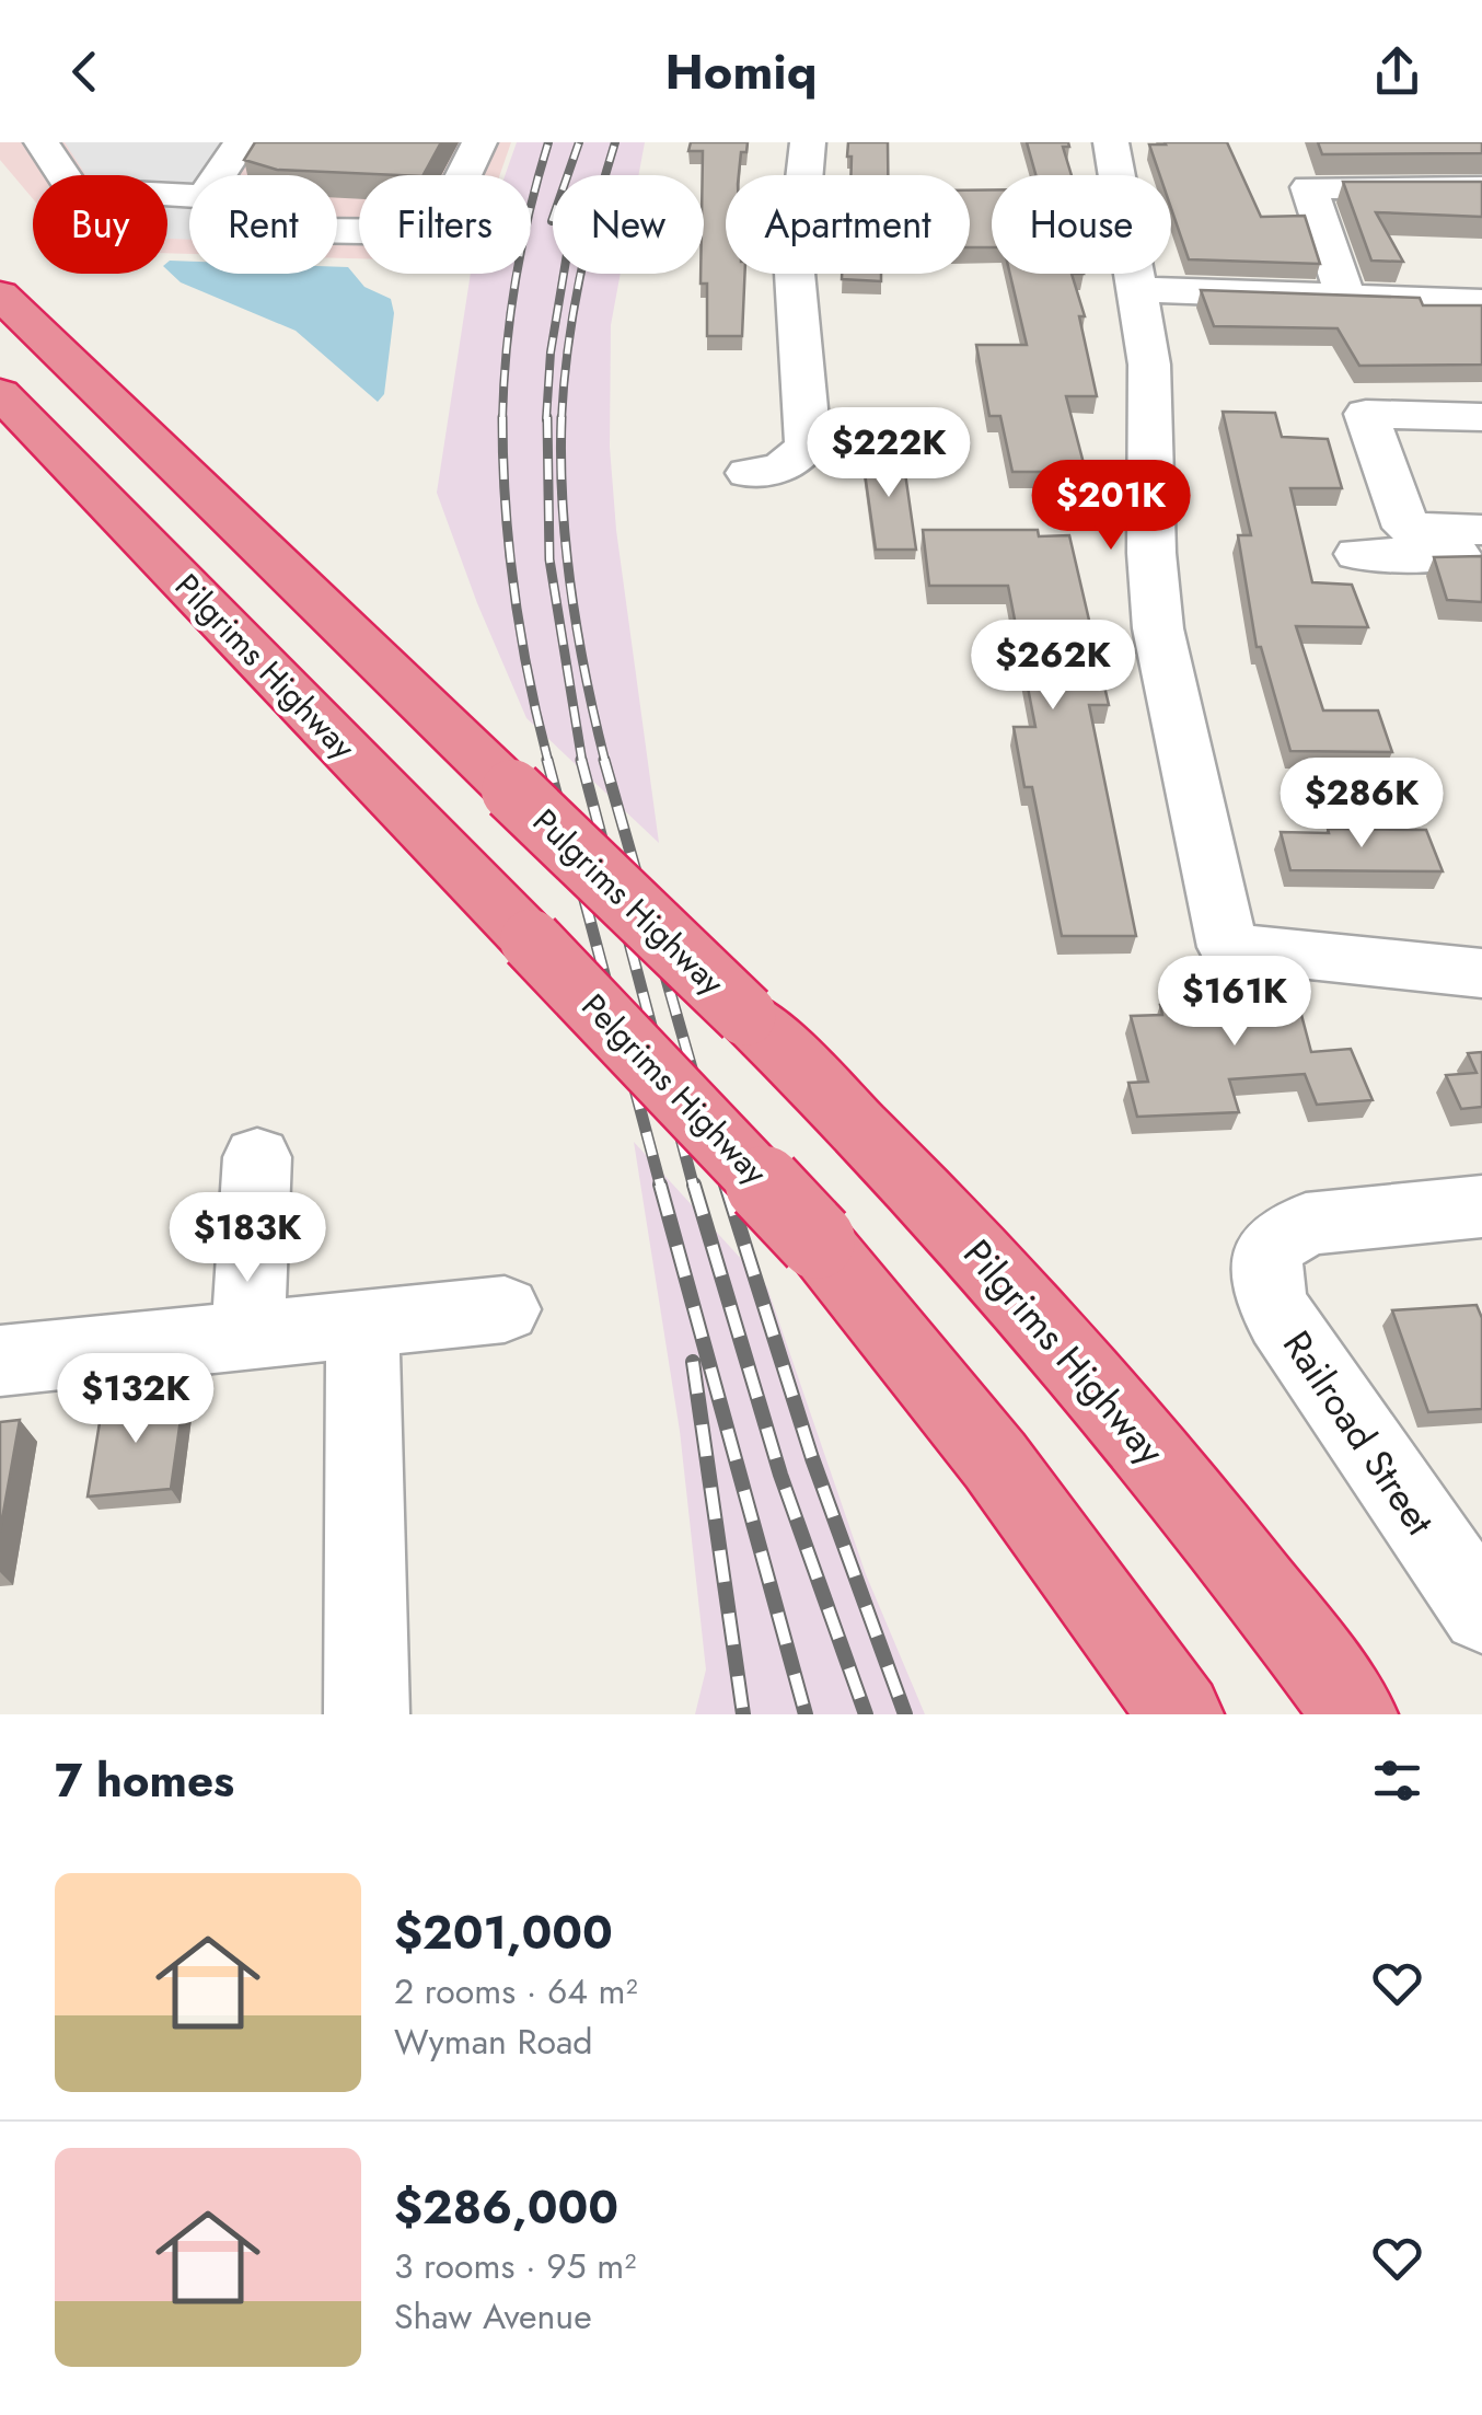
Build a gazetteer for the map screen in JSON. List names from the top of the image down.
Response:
{
  "streets": {
    "highway": ["Pilgrims Highway", "Pulgrims Highway", "Pelgrims Highway"],
    "street": ["Railroad Street"]
  },
  "crossings": [
    ["Pilgrims Highway", "Pulgrims Highway"],
    ["Pilgrims Highway", "Pelgrims Highway"]
  ],
  "page": {
    "header": "Homiq",
    "chip": [
      "Buy",
      "Rent",
      "Filters",
      "New",
      "Apartment",
      "House"
    ],
    "price": [
      "$222K",
      "$201K",
      "$262K",
      "$286K",
      "$161K",
      "$183K",
      "$132K"
    ],
    "heading": "7 homes",
    "list": [
      {
        "name": "$201,000",
        "note": "2 rooms · 64 m² · Wyman Road"
      },
      {
        "name": "$286,000",
        "note": "3 rooms · 95 m² · Shaw Avenue"
      }
    ]
  }
}
